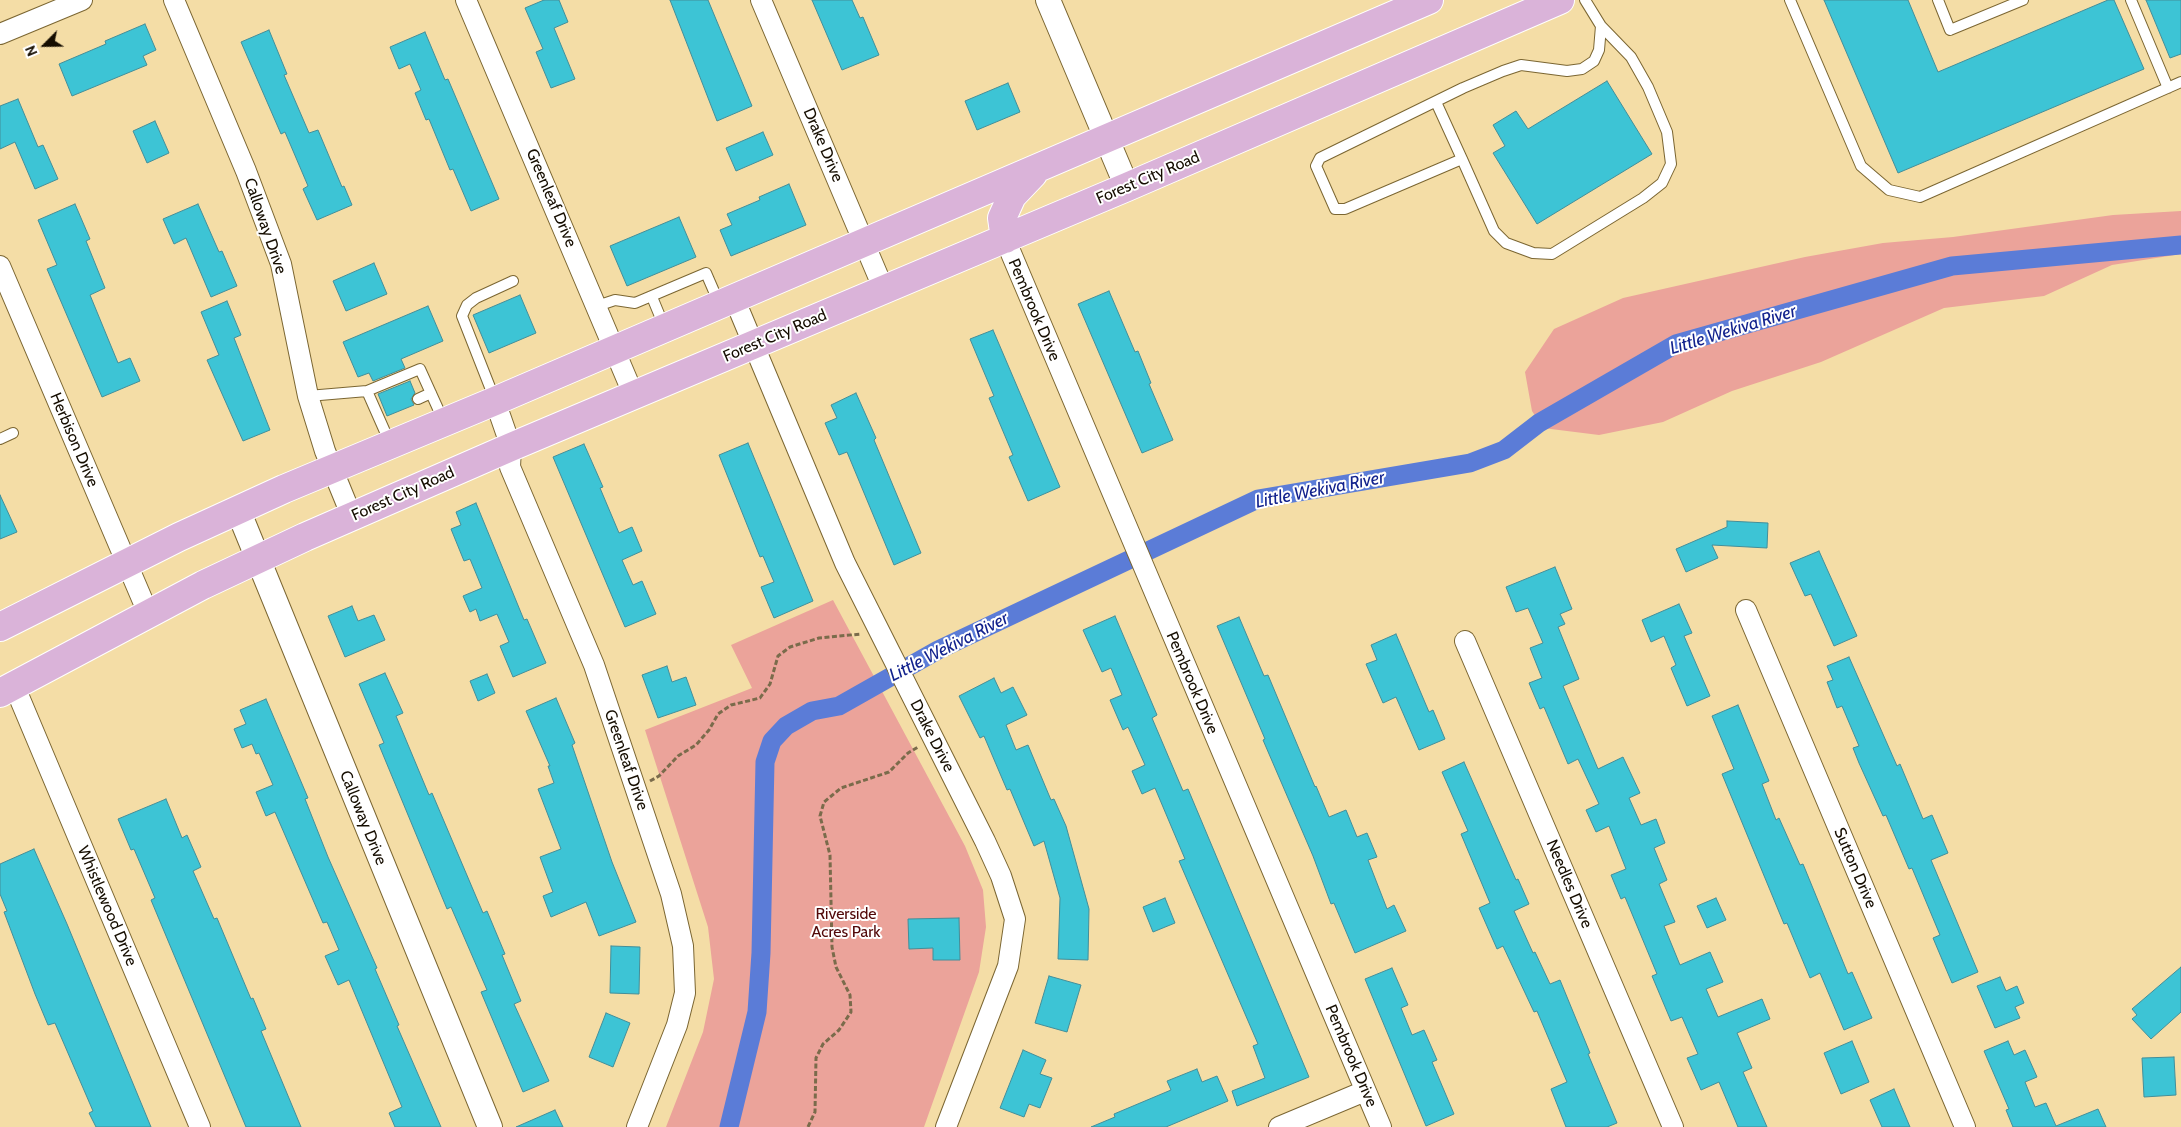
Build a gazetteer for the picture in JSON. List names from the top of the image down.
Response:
{
  "streets": {
    "main road": ["Forest City Road"],
    "street": [
      "Drake Drive",
      "Greenleaf Drive",
      "Calloway Drive",
      "Pembrook Drive",
      "Herbison Drive",
      "Sutton Drive",
      "Needles Drive",
      "Whistlewood Drive"
    ]
  },
  "crossings": [
    ["Drake Drive", "Forest City Road"],
    ["Forest City Road", "Greenleaf Drive"],
    ["Forest City Road", "Calloway Drive"],
    ["Forest City Road", "Pembrook Drive"],
    ["Forest City Road", "Herbison Drive"],
    ["Forest City Road", "Whistlewood Drive"]
  ],
  "water": ["Little Wekiva River"],
  "parks": ["Riverside Acres Park"],
  "north": "bottom left"
}
